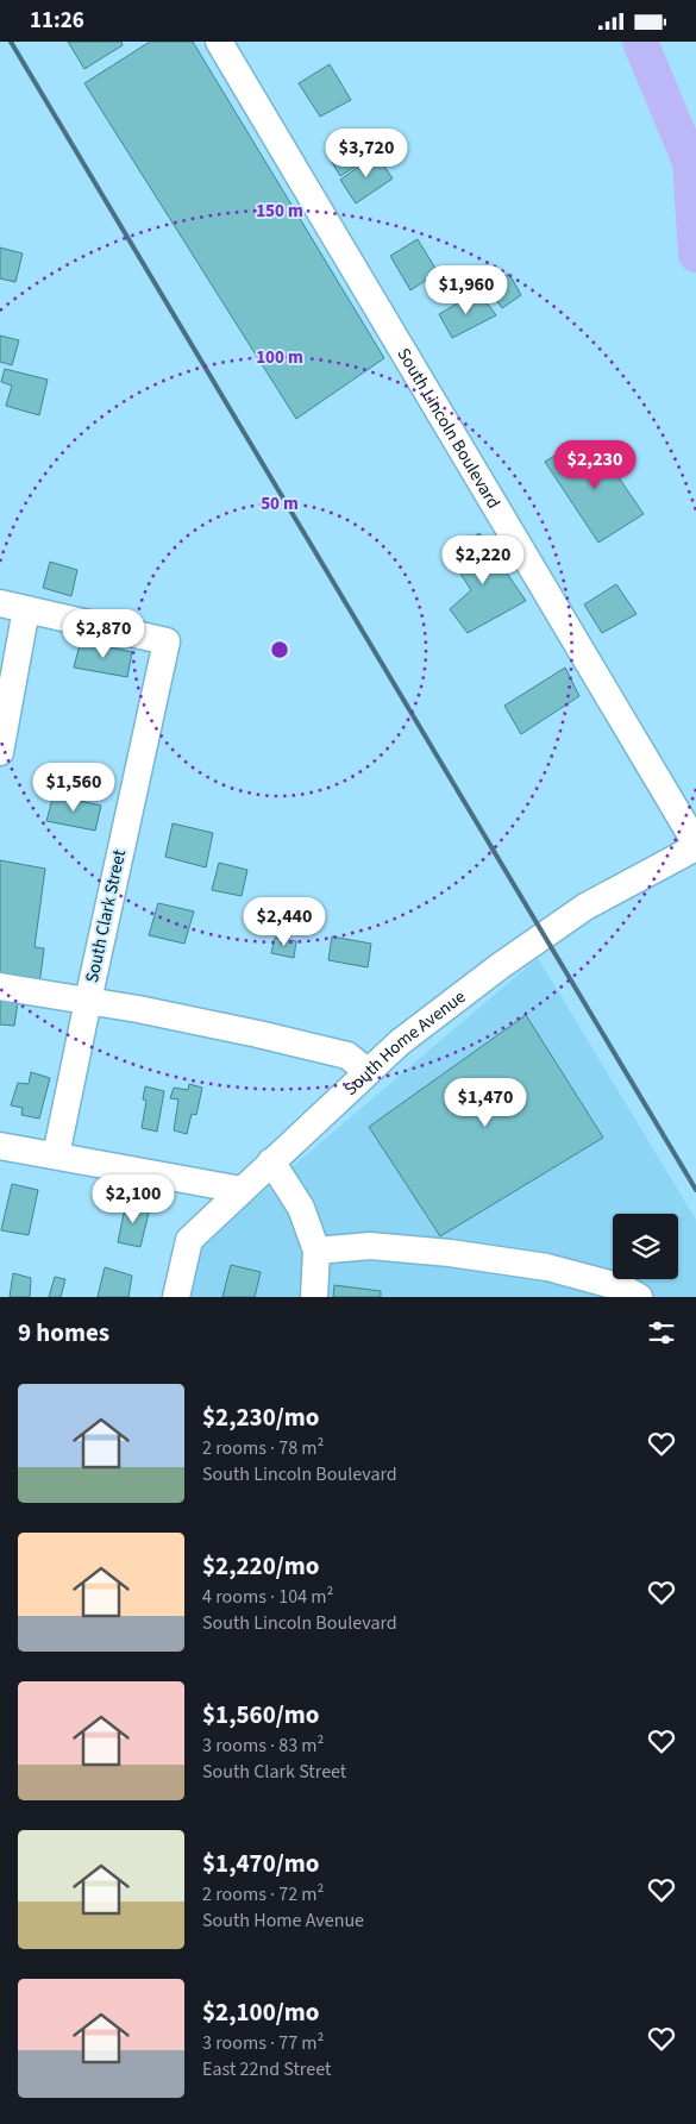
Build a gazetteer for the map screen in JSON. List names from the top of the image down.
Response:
{
  "streets": {
    "street": ["South Lincoln Boulevard", "South Clark Street", "South Home Avenue"]
  },
  "crossings": [
    ["South Lincoln Boulevard", "South Home Avenue"]
  ],
  "page": {
    "status": "11:26",
    "price": [
      "$3,720",
      "$1,960",
      "$2,230",
      "$2,220",
      "$2,870",
      "$1,560",
      "$2,440",
      "$1,470",
      "$2,100"
    ],
    "heading": "9 homes",
    "list": [
      {
        "name": "$2,230/mo",
        "note": "2 rooms · 78 m² · South Lincoln Boulevard"
      },
      {
        "name": "$2,220/mo",
        "note": "4 rooms · 104 m² · South Lincoln Boulevard"
      },
      {
        "name": "$1,560/mo",
        "note": "3 rooms · 83 m² · South Clark Street"
      },
      {
        "name": "$1,470/mo",
        "note": "2 rooms · 72 m² · South Home Avenue"
      },
      {
        "name": "$2,100/mo",
        "note": "3 rooms · 77 m² · East 22nd Street"
      }
    ]
  },
  "rings": ["150 m", "100 m", "50 m"]
}
